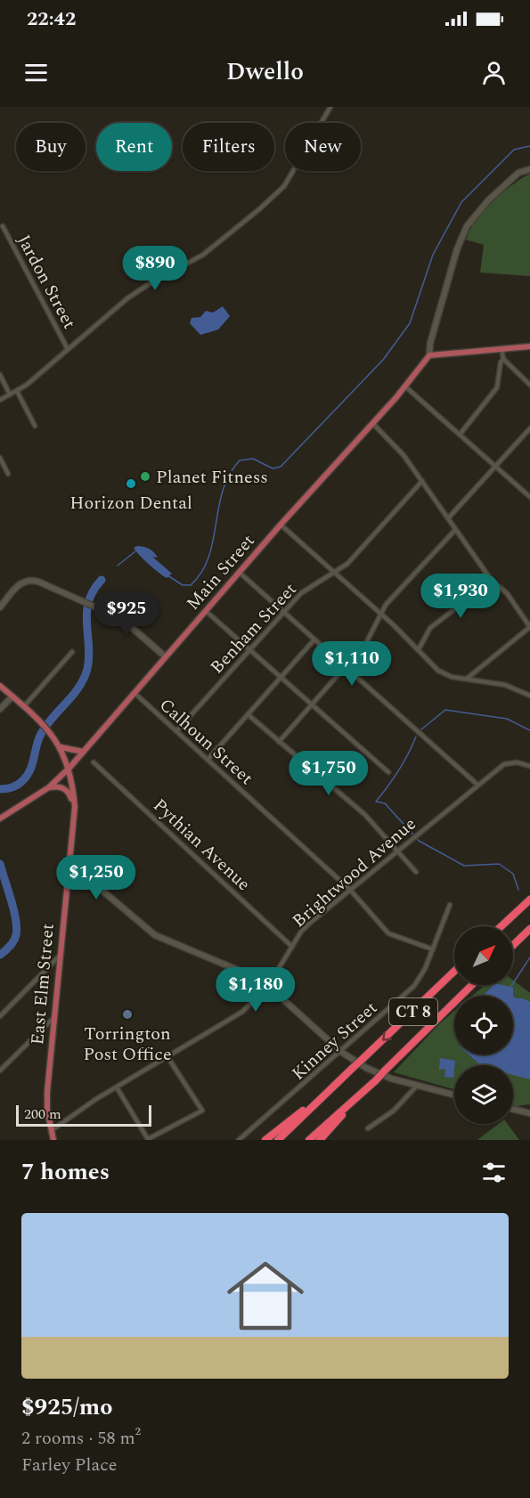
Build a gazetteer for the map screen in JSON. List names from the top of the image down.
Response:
{
  "streets": {
    "highway": ["CT 8"],
    "main road": ["Main Street", "East Elm Street"],
    "street": [
      "Jardon Street",
      "Benham Street",
      "Calhoun Street",
      "Pythian Avenue",
      "Brightwood Avenue",
      "Kinney Street"
    ]
  },
  "crossings": [
    ["Main Street", "Calhoun Street"],
    ["Main Street", "East Elm Street"],
    ["Benham Street", "Calhoun Street"],
    ["Calhoun Street", "Brightwood Avenue"],
    ["Calhoun Street", "Kinney Street"],
    ["Pythian Avenue", "Brightwood Avenue"],
    ["Brightwood Avenue", "East Elm Street"]
  ],
  "places": ["Planet Fitness", "Horizon Dental", "Torrington Post Office"],
  "scale_bar": "200 m",
  "north": "top right",
  "page": {
    "status": "22:42",
    "header": "Dwello",
    "chip": [
      "Buy",
      "Rent",
      "Filters",
      "New"
    ],
    "price": [
      "$890",
      "$1,930",
      "$925",
      "$1,110",
      "$1,750",
      "$1,250",
      "$1,180"
    ],
    "scale": "200 m",
    "heading": "7 homes",
    "list": [
      {
        "name": "$925/mo",
        "note": "2 rooms · 58 m² · Farley Place"
      }
    ]
  }
}
